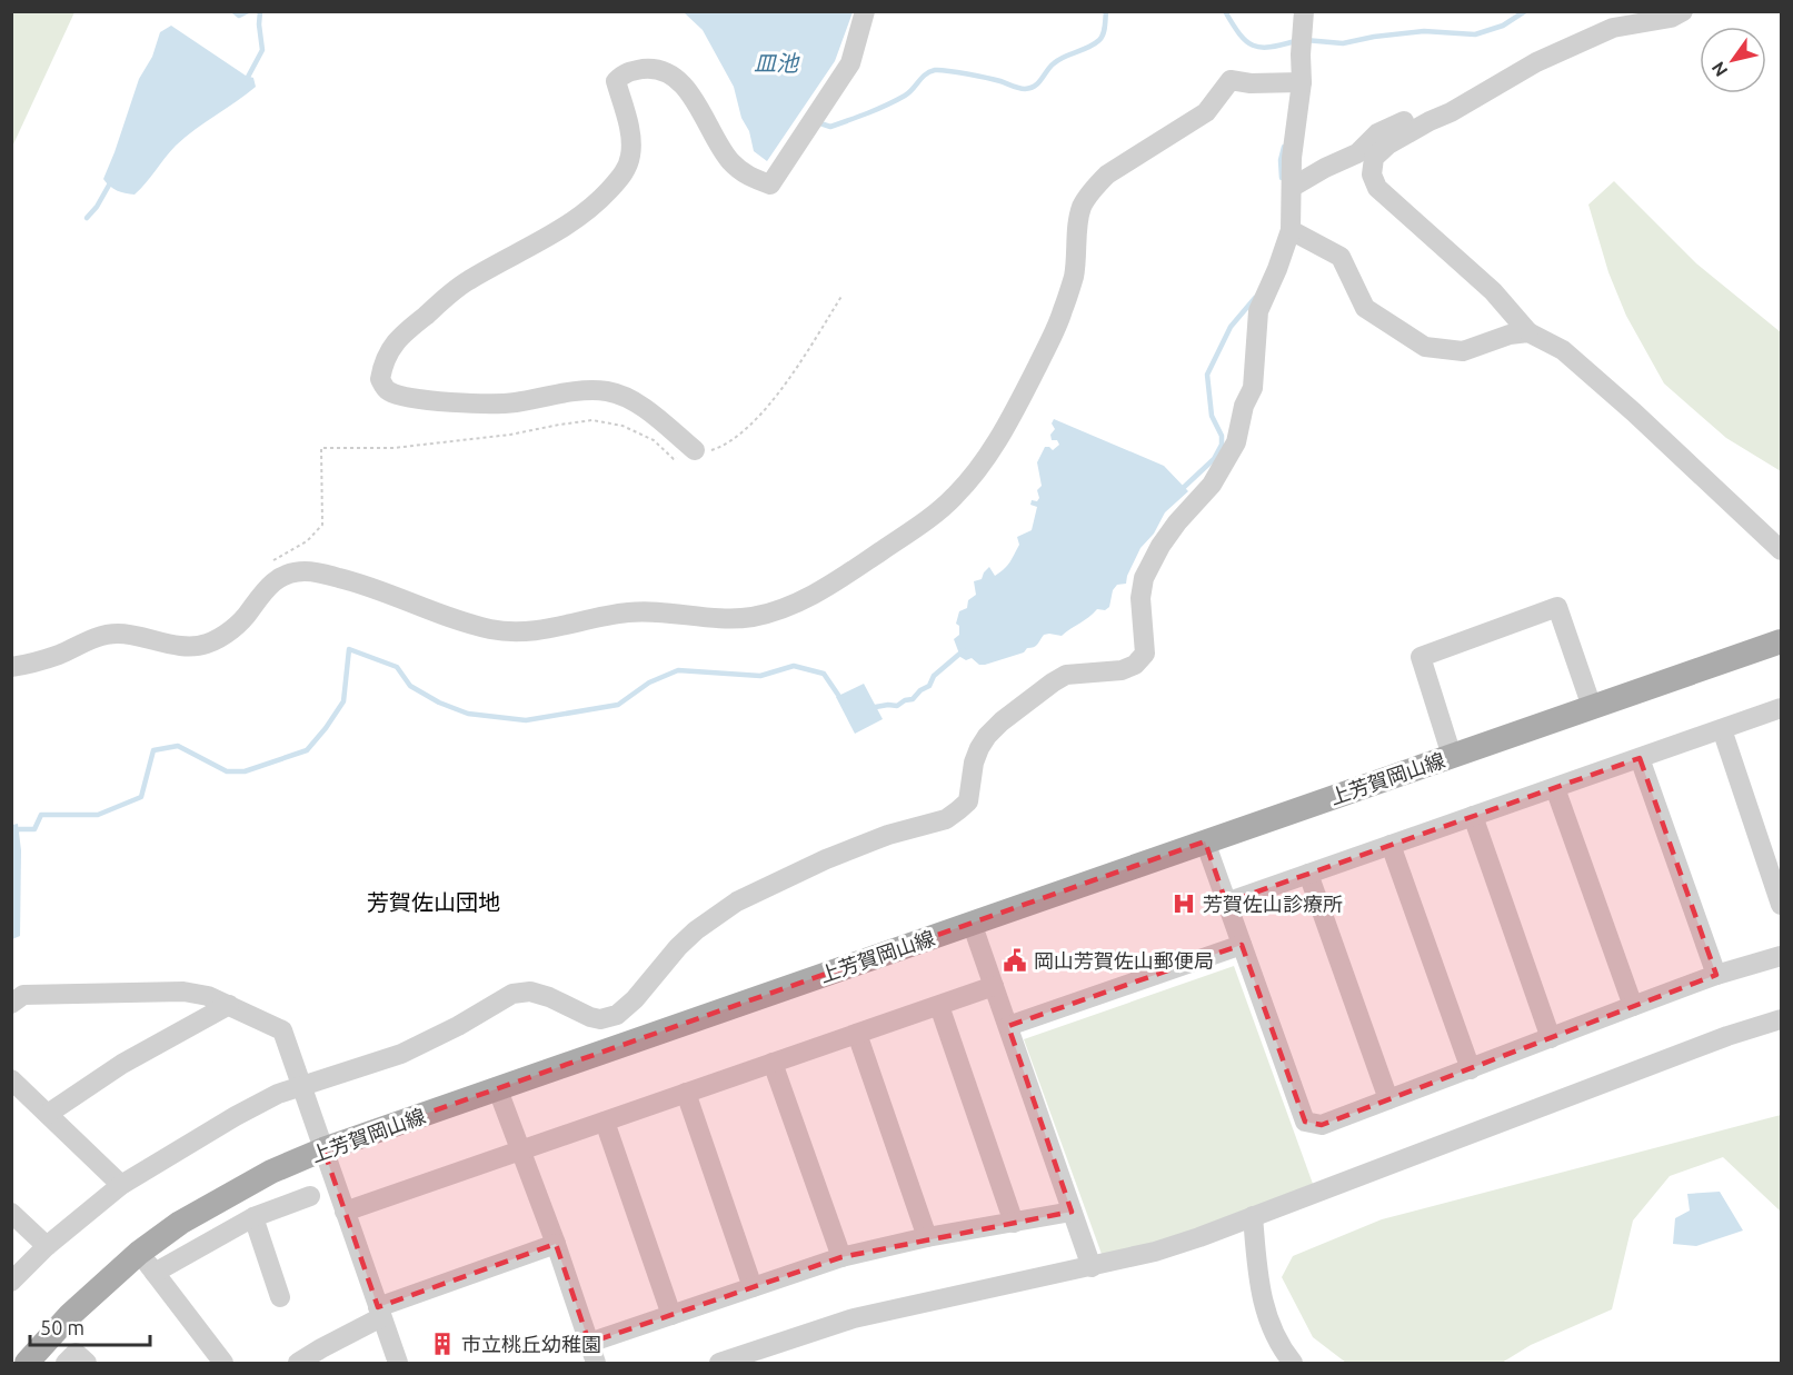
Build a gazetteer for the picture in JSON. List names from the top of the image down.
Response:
{
  "streets": {
    "main road": ["上芳賀岡山線"]
  },
  "districts": ["芳賀佐山団地"],
  "water": ["皿池"],
  "places": {
    "hospital": ["芳賀佐山診療所"],
    "public building": ["岡山芳賀佐山郵便局"],
    "building": ["市立桃丘幼稚園"]
  },
  "scale_bar": "50 m",
  "north": "bottom left"
}
